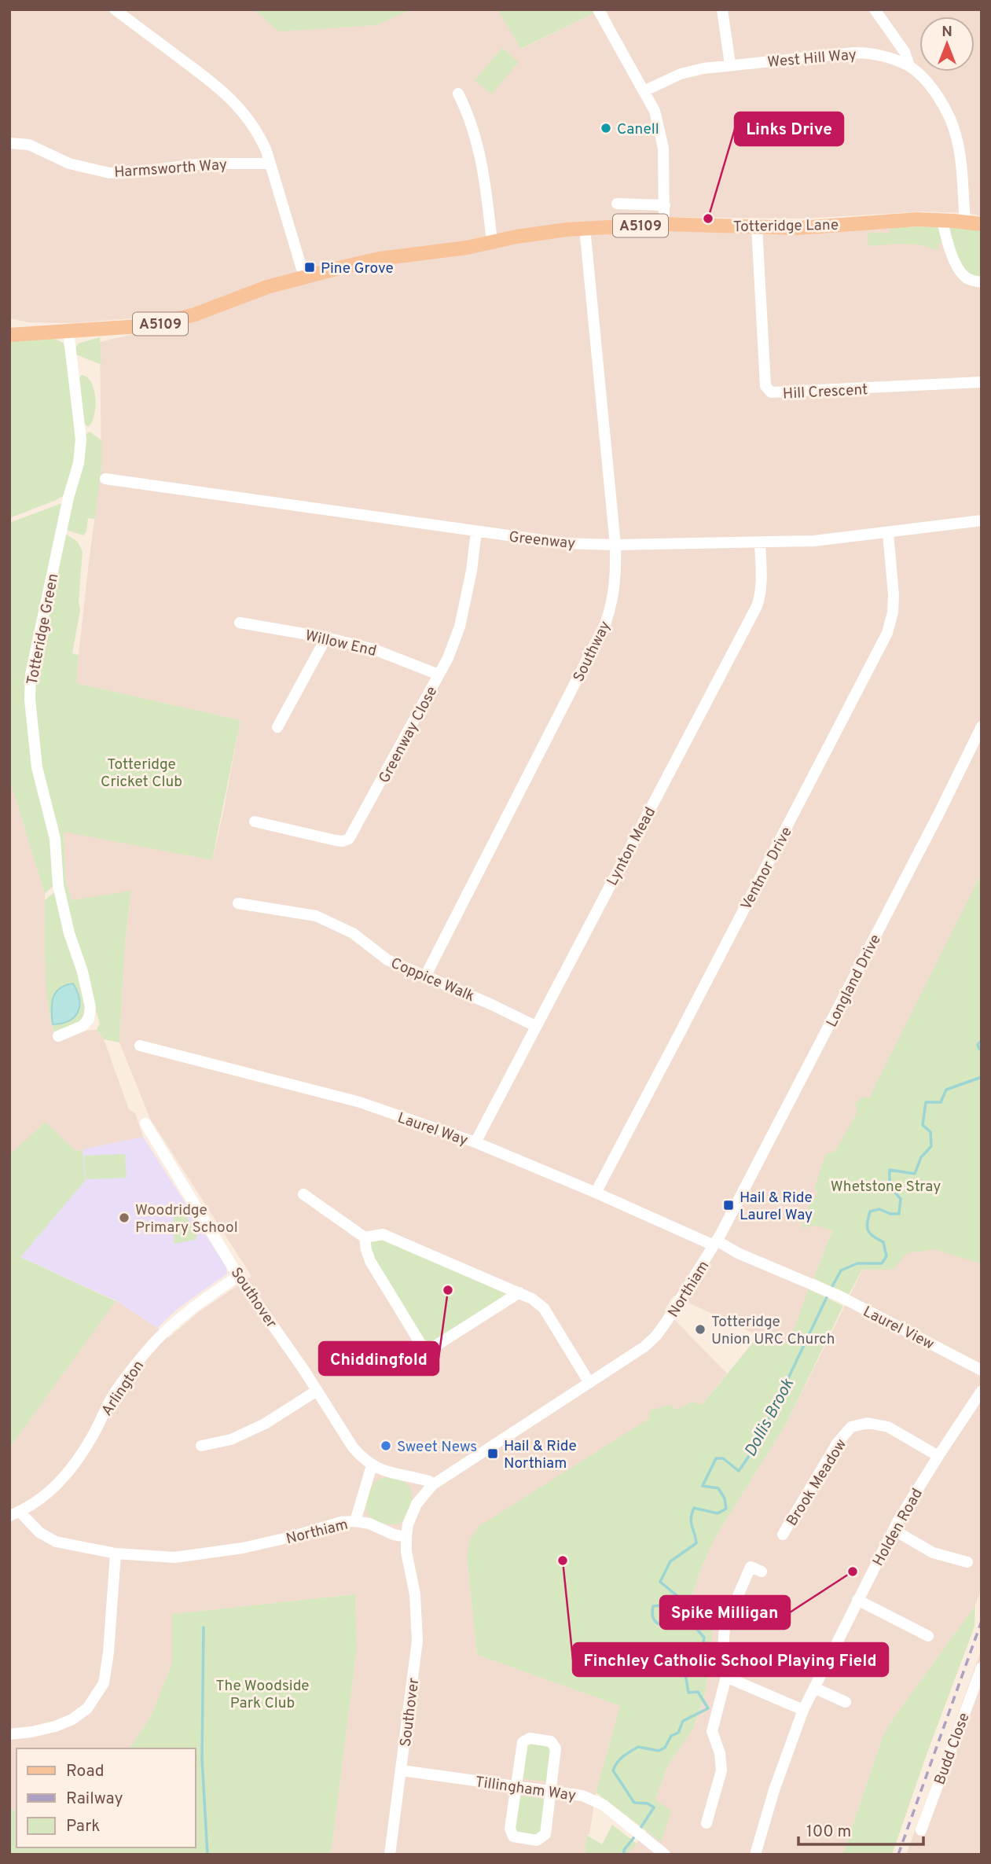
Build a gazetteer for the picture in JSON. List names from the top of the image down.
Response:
{
  "streets": {
    "main road": ["Totteridge Lane", "A5109"],
    "street": [
      "West Hill Way",
      "Harmsworth Way",
      "Hill Crescent",
      "Greenway",
      "Totteridge Green",
      "Willow End",
      "Southway",
      "Greenway Close",
      "Lynton Mead",
      "Ventnor Drive",
      "Coppice Walk",
      "Longland Drive",
      "Laurel Way",
      "Northiam",
      "Southover",
      "Laurel View",
      "Arlington",
      "Brook Meadow",
      "Holden Road",
      "Budd Close",
      "Tillingham Way"
    ]
  },
  "crossings": [
    ["West Hill Way", "Totteridge Lane"],
    ["Totteridge Lane", "A5109"],
    ["Totteridge Lane", "Hill Crescent"],
    ["Totteridge Lane", "Southway"],
    ["A5109", "Totteridge Green"],
    ["Greenway", "Southway"],
    ["Greenway", "Greenway Close"],
    ["Greenway", "Lynton Mead"],
    ["Greenway", "Ventnor Drive"],
    ["Willow End", "Greenway Close"],
    ["Southway", "Coppice Walk"],
    ["Lynton Mead", "Coppice Walk"],
    ["Lynton Mead", "Laurel Way"],
    ["Ventnor Drive", "Laurel Way"],
    ["Longland Drive", "Laurel Way"],
    ["Longland Drive", "Northiam"],
    ["Laurel Way", "Northiam"],
    ["Laurel Way", "Laurel View"],
    ["Northiam", "Southover"],
    ["Northiam", "Arlington"],
    ["Southover", "Arlington"],
    ["Southover", "Tillingham Way"],
    ["Brook Meadow", "Holden Road"]
  ],
  "water": ["Dollis Brook"],
  "parks": ["Totteridge Cricket Club", "Whetstone Stray", "The Woodside Park Club"],
  "places": {
    "other": [
      "Canell",
      "Links Drive",
      "Woodridge Primary School",
      "Chiddingfold",
      "Totteridge Union URC Church",
      "Sweet News",
      "Finchley Catholic School Playing Field",
      "Spike Milligan"
    ],
    "transit": ["Pine Grove", "Hail & Ride Laurel Way", "Hail & Ride Northiam"]
  },
  "legend": ["Road", "Railway", "Park"],
  "scale_bar": "100 m",
  "north": "top"
}
